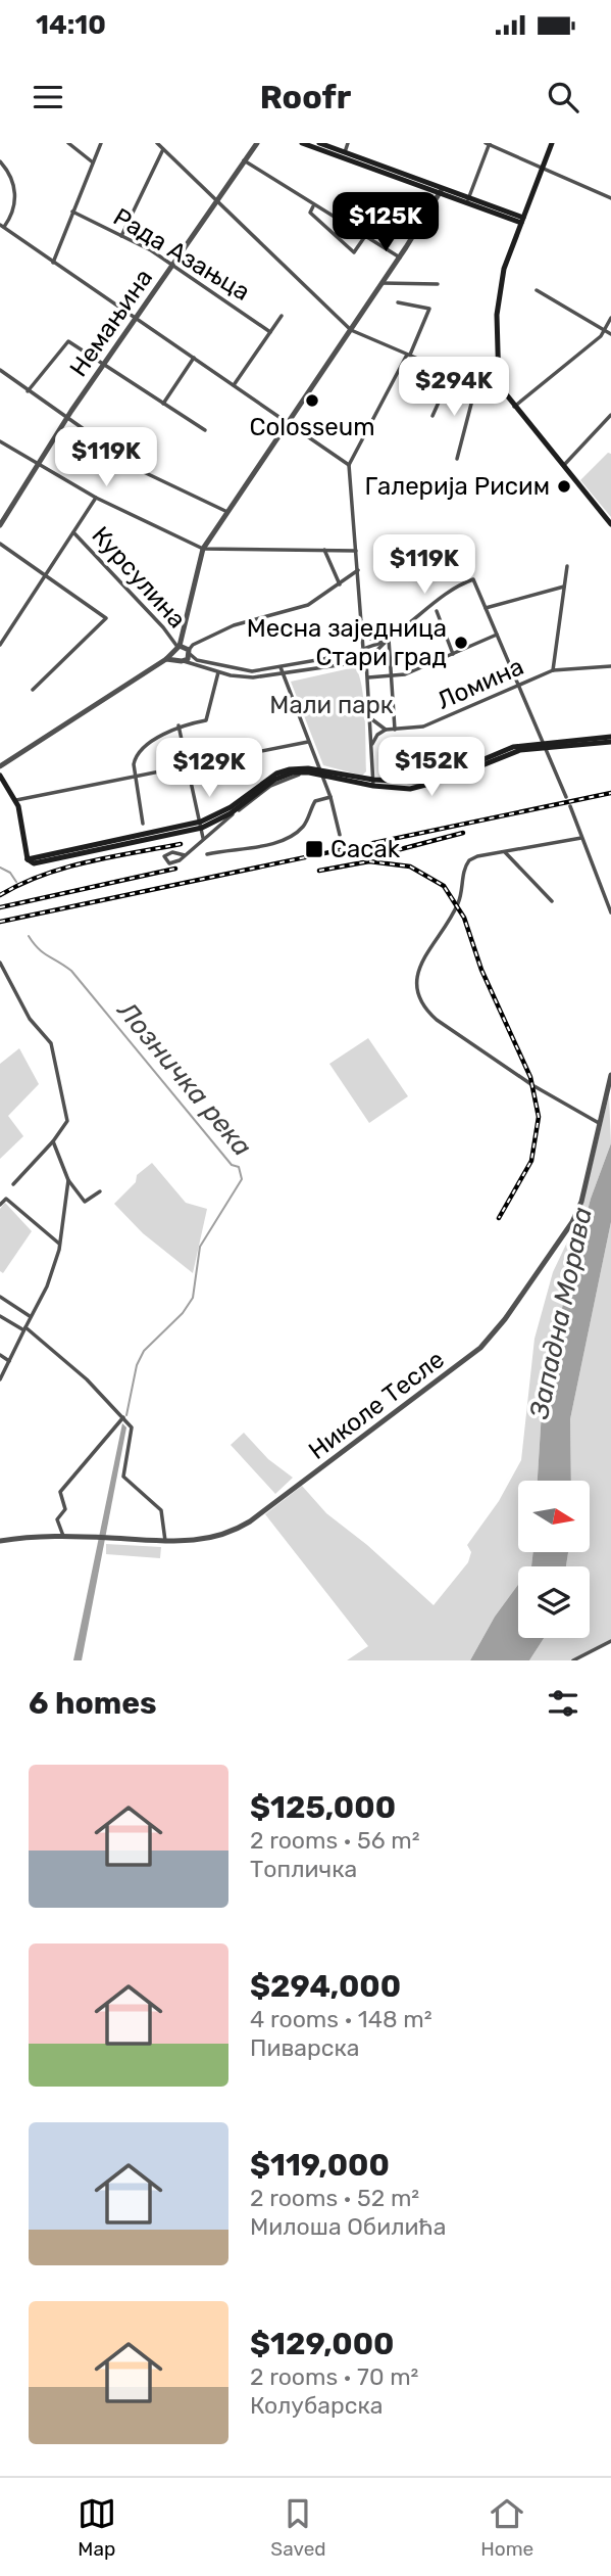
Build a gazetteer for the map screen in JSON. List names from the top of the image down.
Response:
{
  "streets": {
    "street": [
      "Рада Азањца",
      "Немањина",
      "Курсулина",
      "Ломина",
      "Николе Тесле"
    ]
  },
  "crossings": [
    ["Рада Азањца", "Немањина"]
  ],
  "water": ["Лозничка река", "Западна Морава"],
  "parks": ["Мали парк"],
  "places": {
    "other": ["Colosseum", "Галерија Рисим", "Месна заједница Стари град"],
    "transit": ["Cacak"]
  },
  "north": "right",
  "page": {
    "status": "14:10",
    "header": "Roofr",
    "price": [
      "$125K",
      "$294K",
      "$119K",
      "$119K",
      "$152K",
      "$129K"
    ],
    "heading": "6 homes",
    "list": [
      {
        "name": "$125,000",
        "note": "2 rooms · 56 m² · Топличка"
      },
      {
        "name": "$294,000",
        "note": "4 rooms · 148 m² · Пиварска"
      },
      {
        "name": "$119,000",
        "note": "2 rooms · 52 m² · Милоша Обилића"
      },
      {
        "name": "$129,000",
        "note": "2 rooms · 70 m² · Колубарска"
      }
    ],
    "tabs": ["Map", "Saved", "Home"]
  }
}
